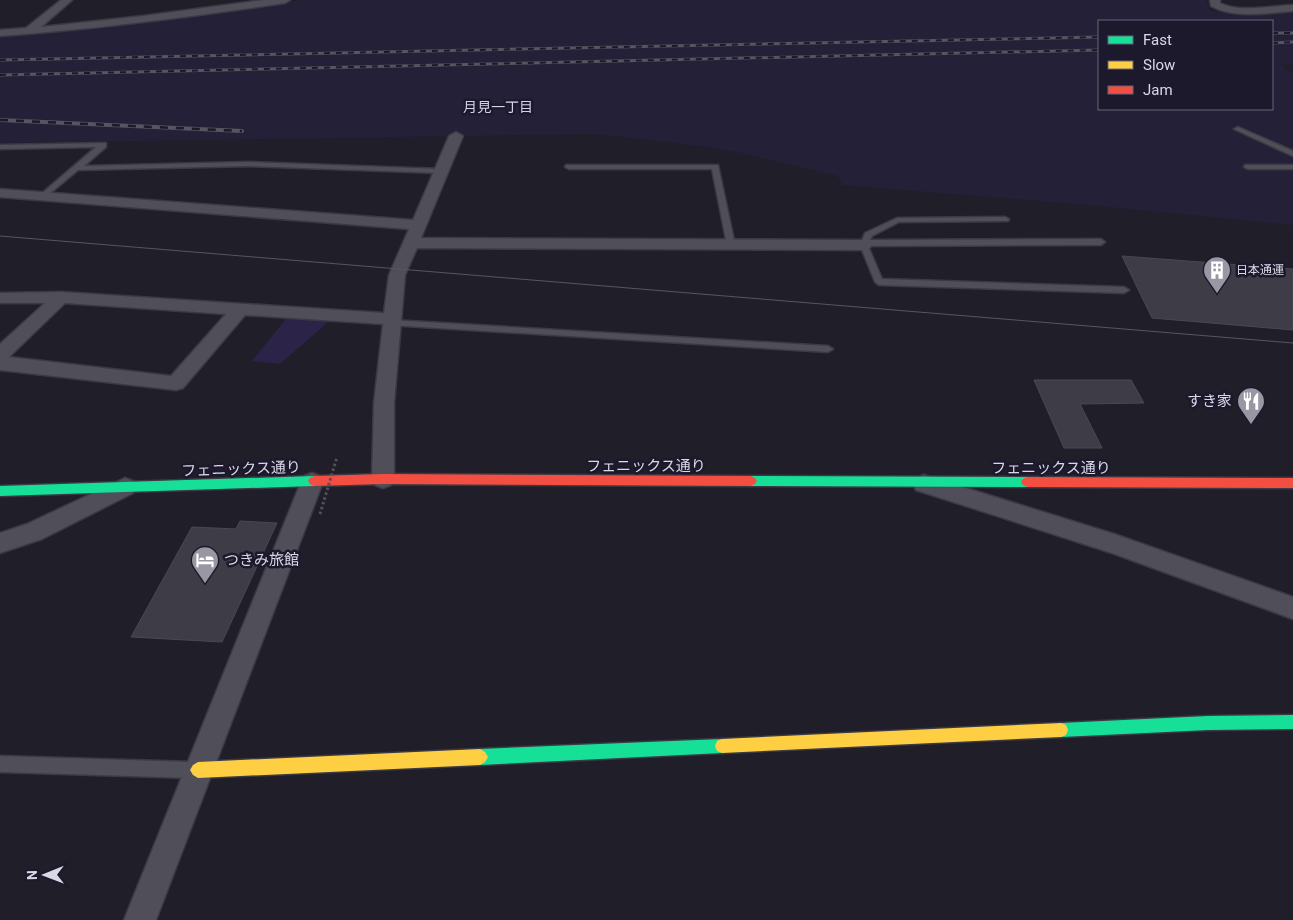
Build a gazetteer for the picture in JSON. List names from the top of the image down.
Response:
{
  "streets": {
    "main road": ["フェニックス通り"]
  },
  "districts": ["月見一丁目"],
  "places": {
    "building": ["日本通運"],
    "restaurant": ["すき家"],
    "hotel": ["つきみ旅館"]
  },
  "legend": ["Fast", "Slow", "Jam"],
  "north": "left"
}
